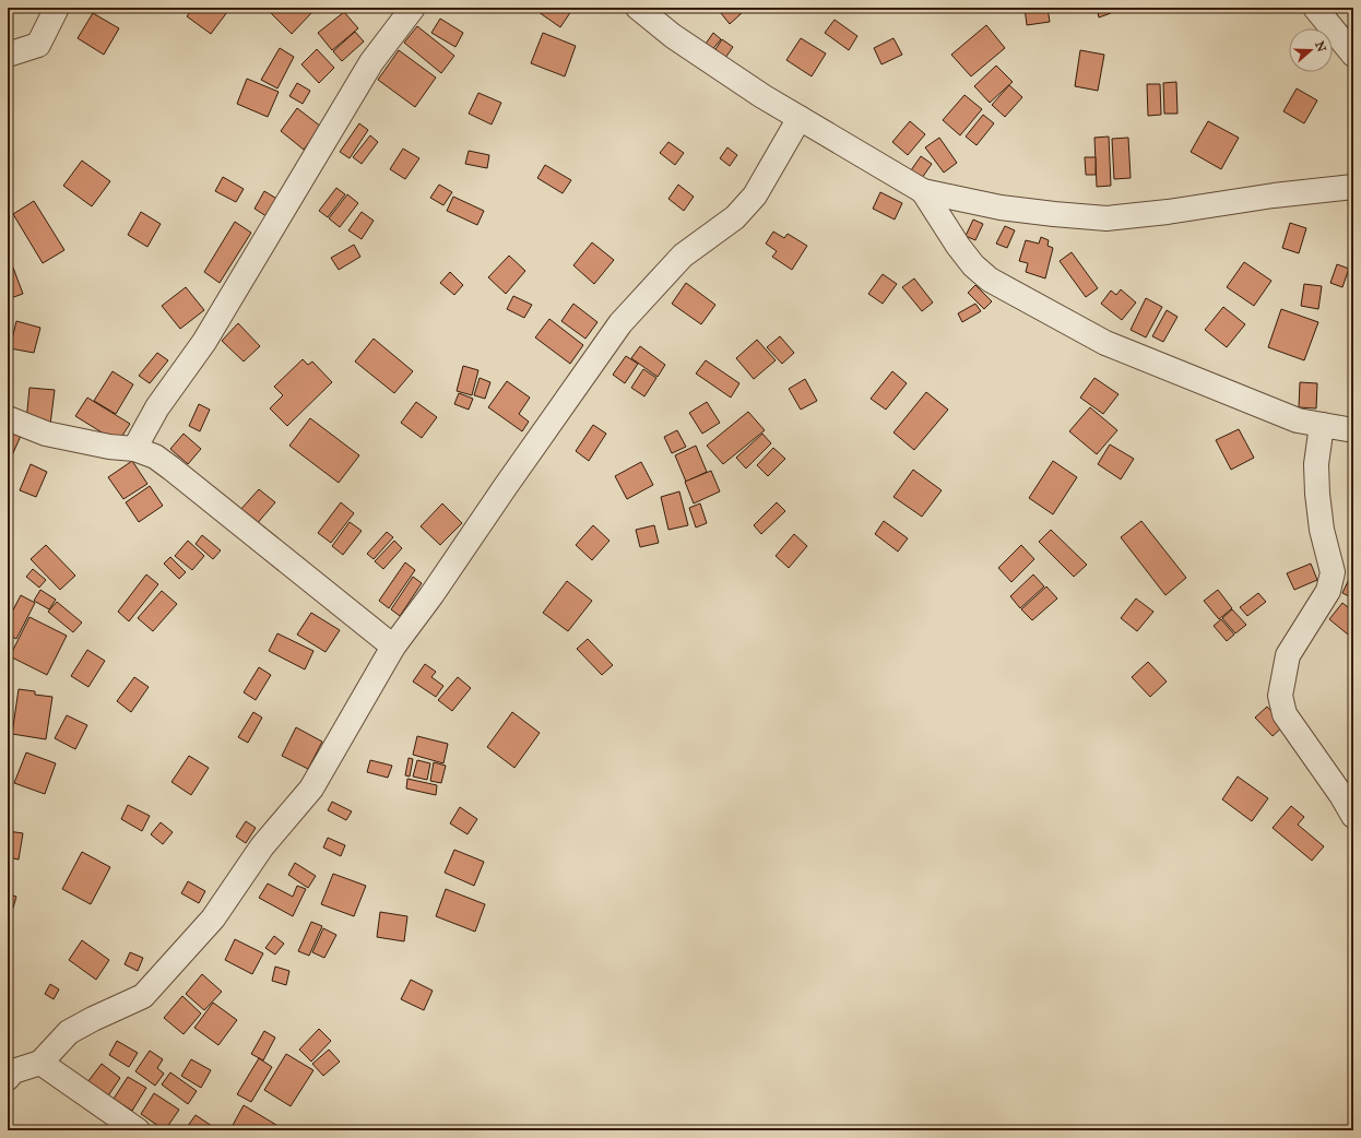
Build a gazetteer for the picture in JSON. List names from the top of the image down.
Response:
{
  "north": "right"
}
